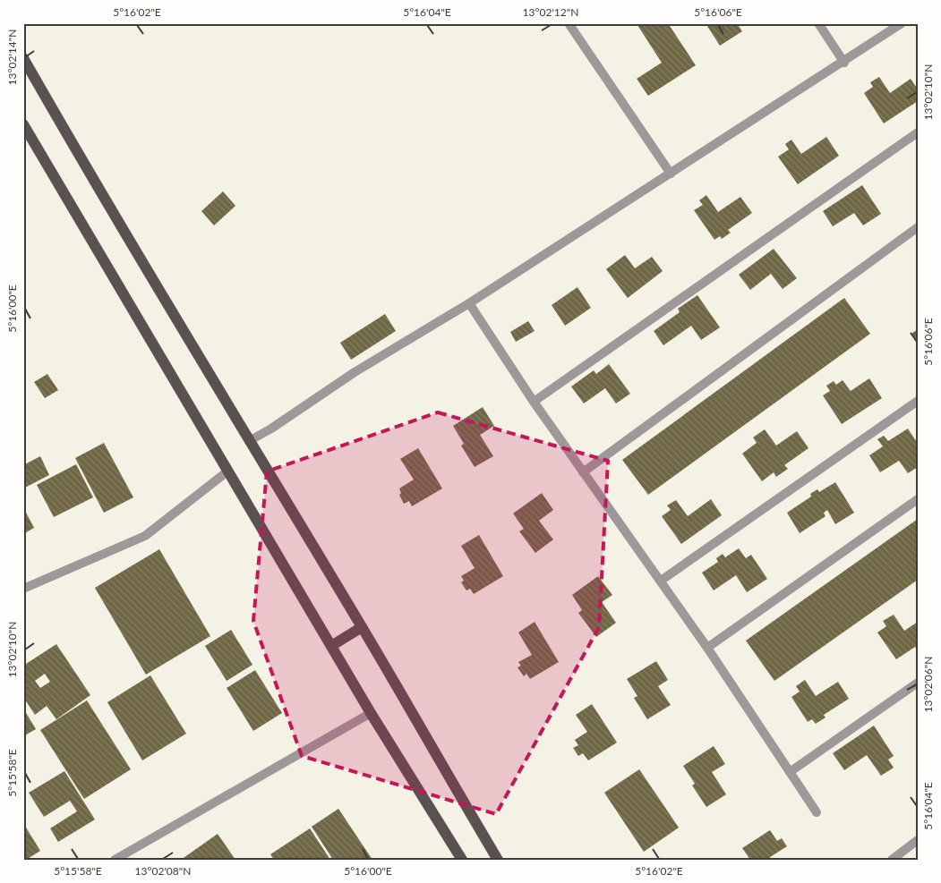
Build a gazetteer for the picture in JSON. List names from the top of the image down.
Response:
{
  "coordinates": [
    "5°16'02\"E",
    "5°16'04\"E",
    "13°02'12\"N",
    "5°16'06\"E",
    "13°02'14\"N",
    "13°02'10\"N",
    "5°16'00\"E",
    "13°02'06\"N",
    "5°15'58\"E",
    "13°02'08\"N"
  ]
}
